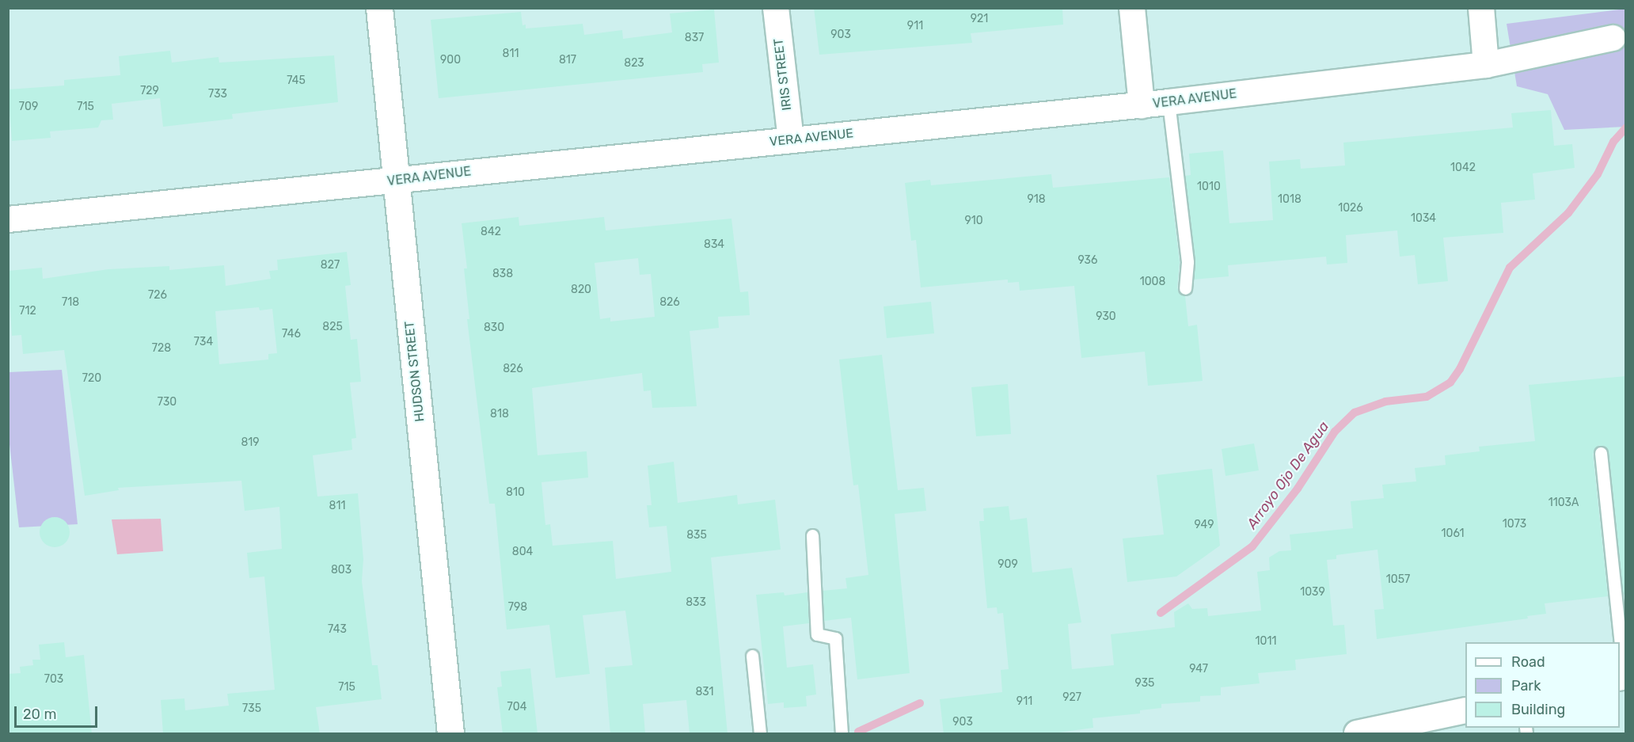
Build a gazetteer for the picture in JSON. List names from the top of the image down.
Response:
{
  "streets": {
    "street": ["IRIS STREET", "VERA AVENUE", "HUDSON STREET"]
  },
  "crossings": [
    ["IRIS STREET", "VERA AVENUE"],
    ["VERA AVENUE", "HUDSON STREET"]
  ],
  "water": ["Arroyo Ojo De Agua"],
  "house_numbers": [
    "921",
    "911",
    "903",
    "837",
    "811",
    "900",
    "817",
    "823",
    "745",
    "729",
    "733",
    "709",
    "715",
    "1042",
    "1010",
    "918",
    "1018",
    "1026",
    "1034",
    "910",
    "842",
    "834",
    "936",
    "827",
    "838",
    "1008",
    "820",
    "726",
    "718",
    "826",
    "712",
    "930",
    "825",
    "830",
    "746",
    "734",
    "728",
    "826",
    "720",
    "730",
    "818",
    "819",
    "810",
    "1103A",
    "811",
    "1073",
    "949",
    "1061",
    "835",
    "804",
    "909",
    "803",
    "1057",
    "1039",
    "833",
    "798",
    "743",
    "1011",
    "947",
    "703",
    "935",
    "715",
    "831",
    "927",
    "911",
    "704",
    "735",
    "903"
  ],
  "legend": ["Road", "Park", "Building"],
  "scale_bar": "20 m"
}
